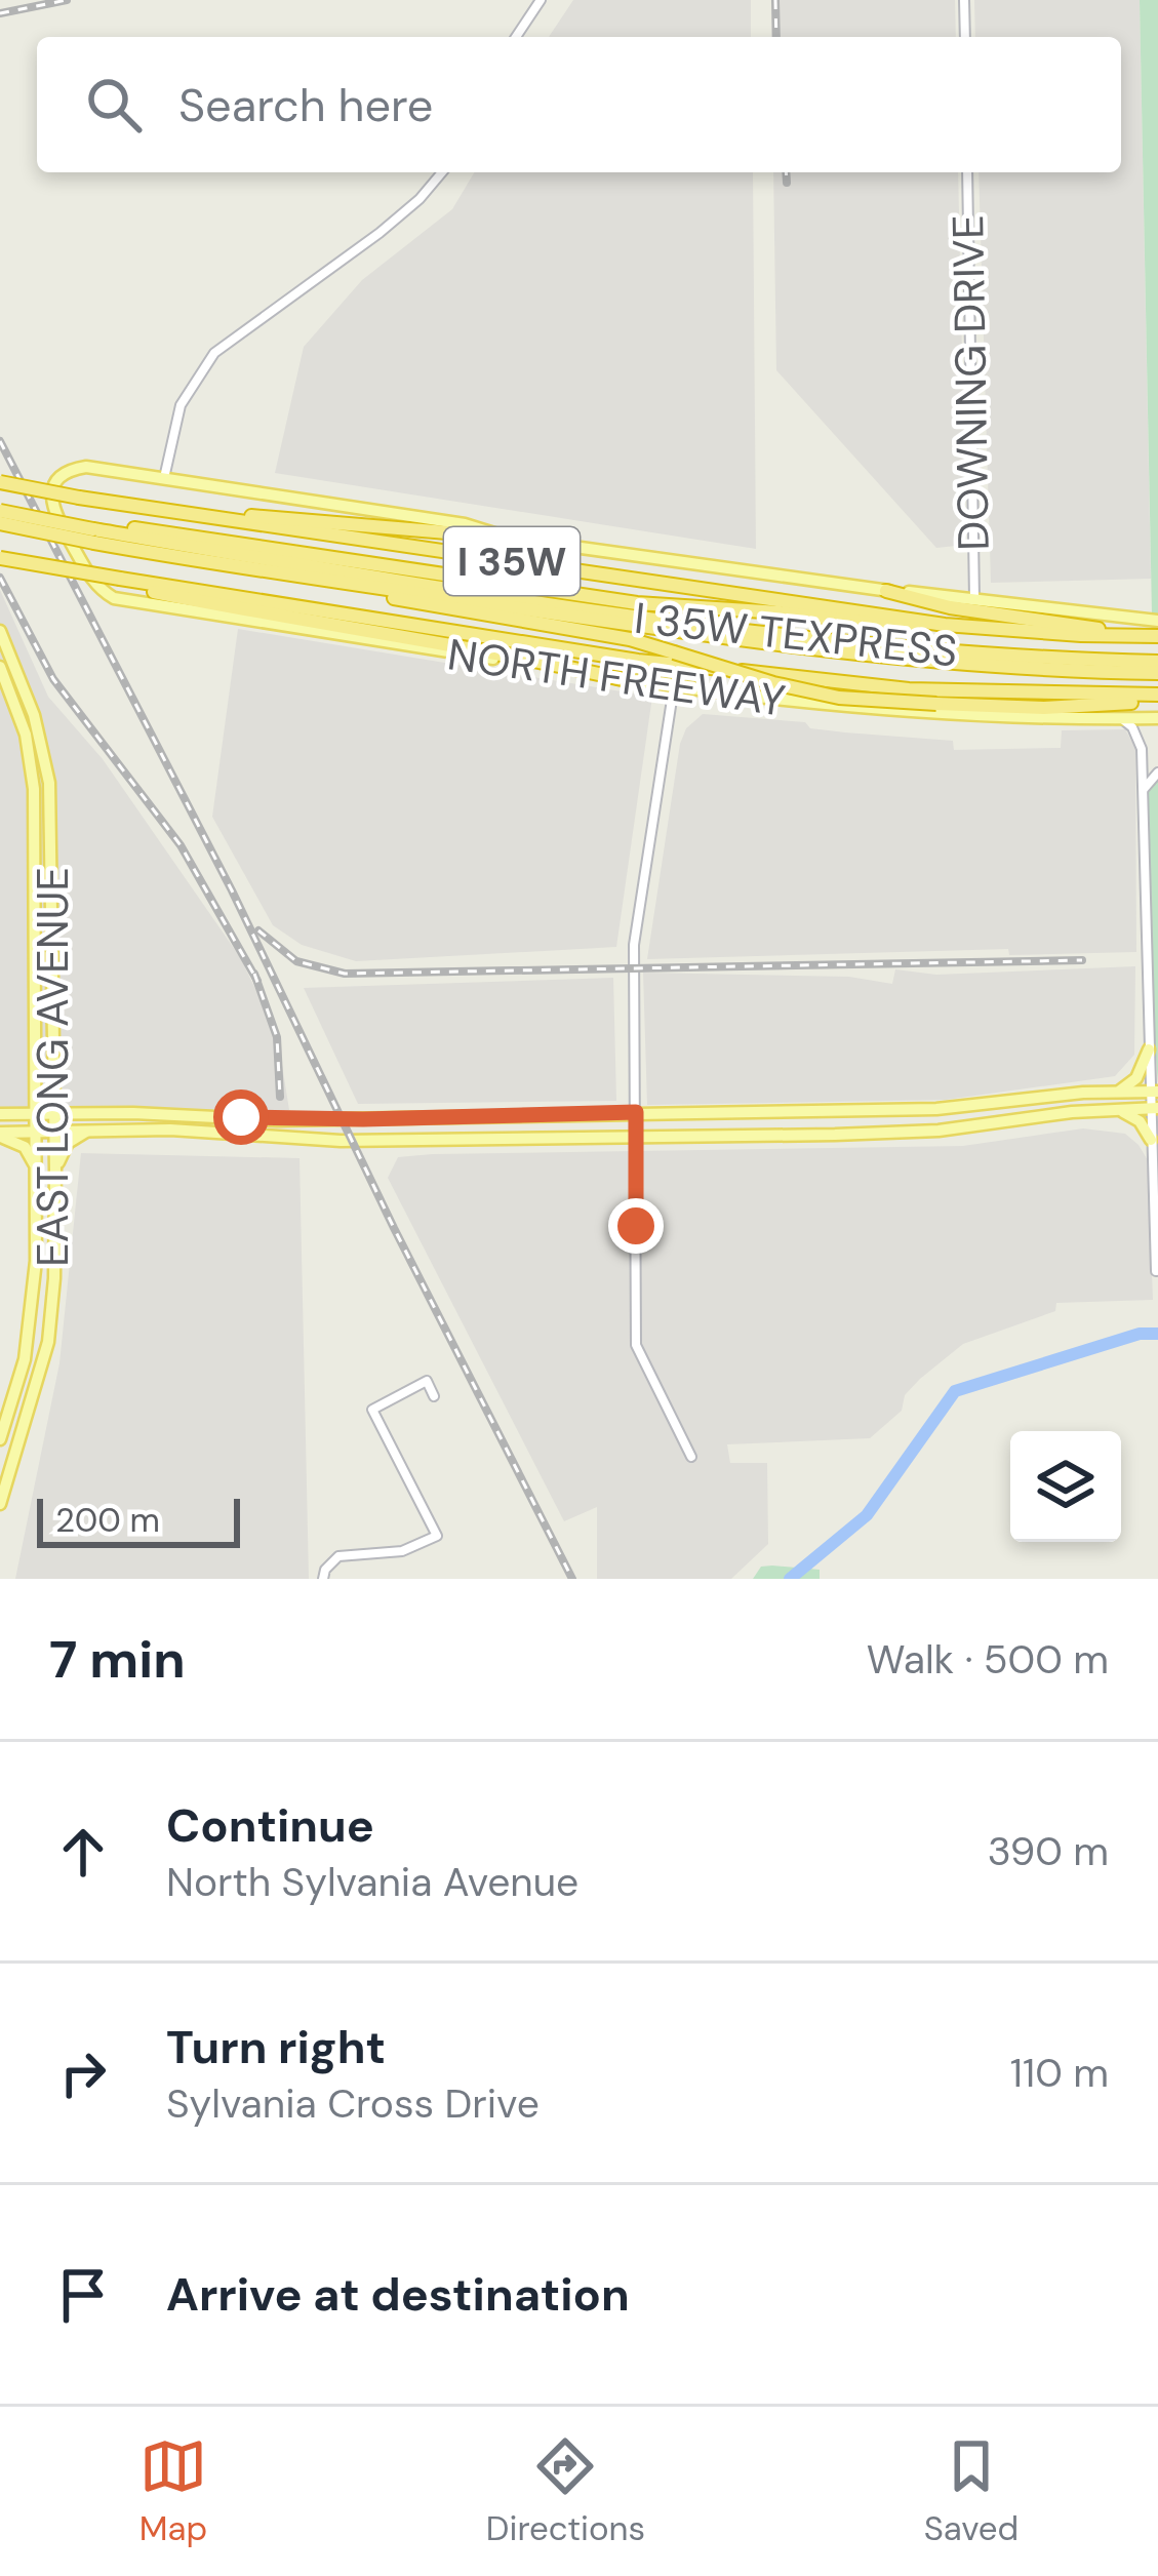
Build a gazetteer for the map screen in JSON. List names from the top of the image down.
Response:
{
  "streets": {
    "highway": ["I 35W", "I 35W TEXPRESS", "NORTH FREEWAY"],
    "main road": ["EAST LONG AVENUE"],
    "street": ["DOWNING DRIVE"]
  },
  "scale_bar": "200 m",
  "page": {
    "search": "Search here",
    "scale": "200 m",
    "heading": ["7 min", "Walk · 500 m"],
    "list": [
      ["Continue", "North Sylvania Avenue", "390 m"],
      ["Turn right", "Sylvania Cross Drive", "110 m"],
      "Arrive at destination"
    ],
    "nav": ["Map", "Directions", "Saved"]
  }
}
